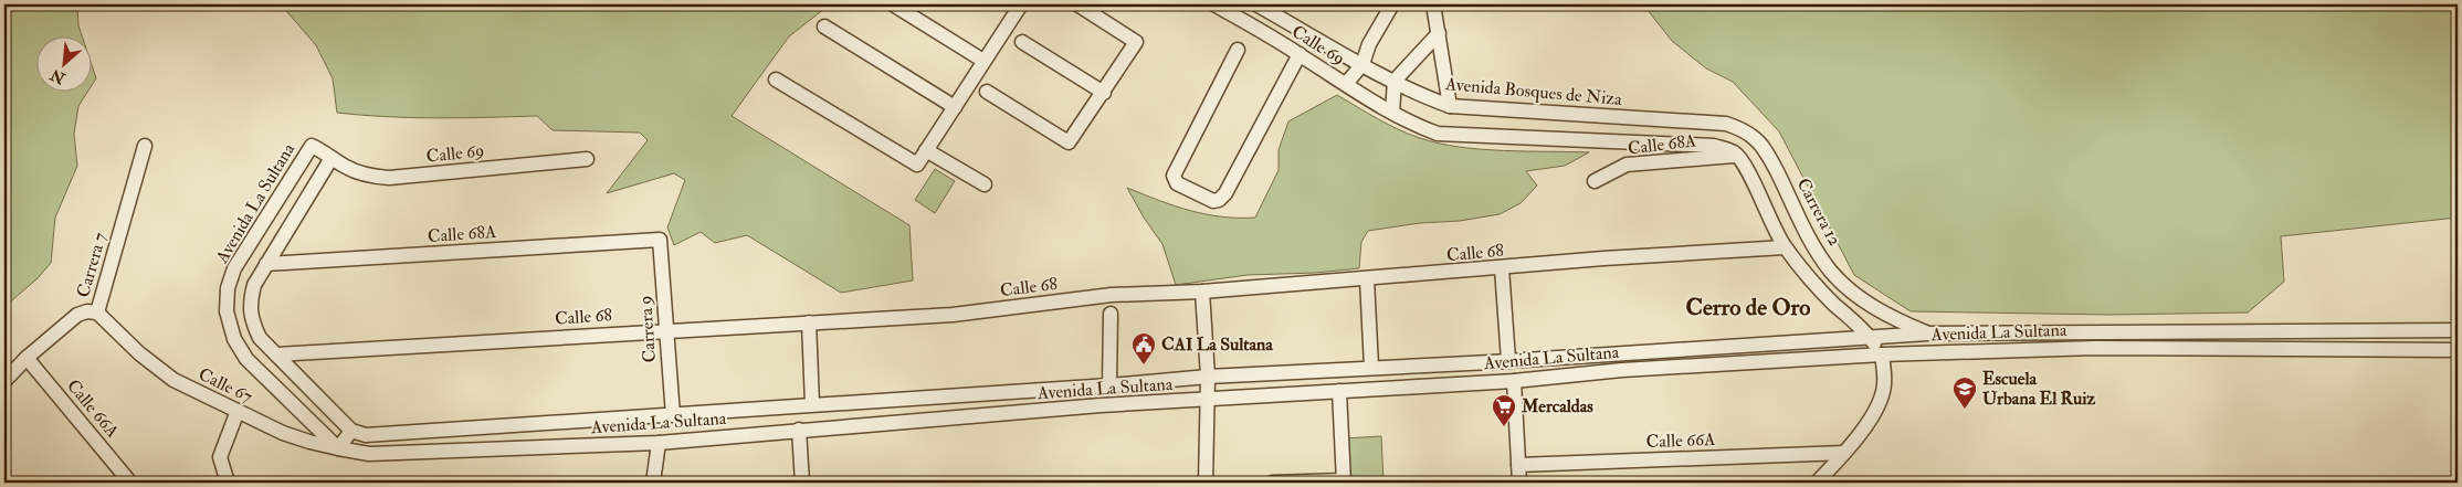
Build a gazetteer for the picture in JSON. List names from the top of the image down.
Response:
{
  "streets": {
    "street": [
      "Calle 69",
      "Avenida Bosques de Niza",
      "Calle 68A",
      "Avenida La Sultana",
      "Carrera 12",
      "Calle 68",
      "Carrera 7",
      "Carrera 9",
      "Calle 67",
      "Calle 66A"
    ]
  },
  "crossings": [
    ["Calle 69", "Avenida Bosques de Niza"],
    ["Calle 69", "Avenida La Sultana"],
    ["Avenida Bosques de Niza", "Carrera 12"],
    ["Calle 68A", "Carrera 9"],
    ["Avenida La Sultana", "Carrera 12"],
    ["Avenida La Sultana", "Carrera 9"],
    ["Avenida La Sultana", "Calle 67"],
    ["Calle 68", "Carrera 9"],
    ["Carrera 7", "Calle 67"],
    ["Carrera 7", "Calle 66A"]
  ],
  "districts": ["Cerro de Oro"],
  "places": {
    "public building": ["CAI La Sultana"],
    "school or university": ["Escuela Urbana El Ruiz"],
    "supermarket": ["Mercaldas"]
  },
  "north": "bottom left"
}
